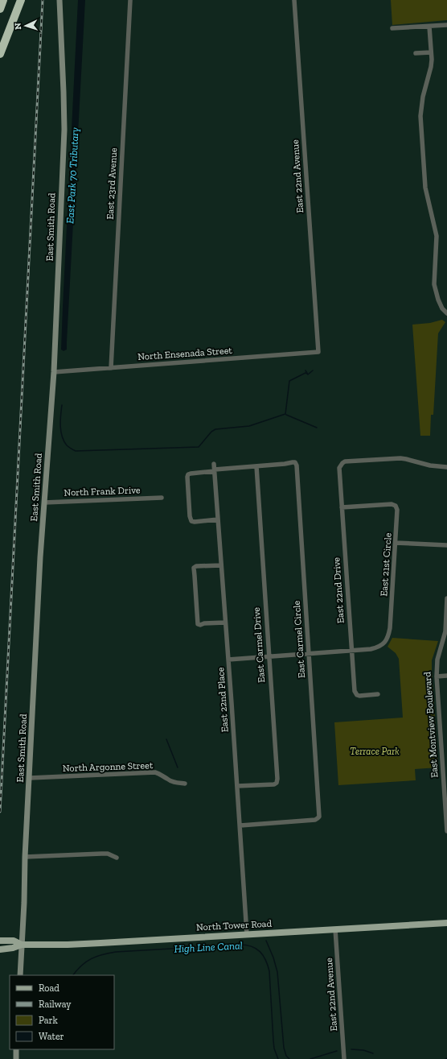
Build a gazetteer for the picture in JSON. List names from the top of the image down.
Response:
{
  "streets": {
    "main road": ["North Tower Road"],
    "street": [
      "East 22nd Avenue",
      "East 23rd Avenue",
      "East Smith Road",
      "North Ensenada Street",
      "North Frank Drive",
      "East 21st Circle",
      "East 22nd Drive",
      "East Carmel Circle",
      "East Carmel Drive",
      "East 22nd Place",
      "East Montview Boulevard",
      "North Argonne Street"
    ]
  },
  "crossings": [
    ["East 22nd Avenue", "North Ensenada Street"],
    ["East 22nd Avenue", "North Tower Road"],
    ["East 23rd Avenue", "North Ensenada Street"],
    ["East Smith Road", "North Ensenada Street"],
    ["East Smith Road", "North Frank Drive"],
    ["East Smith Road", "North Argonne Street"],
    ["East Smith Road", "North Tower Road"],
    ["East 21st Circle", "East 22nd Drive"],
    ["East 21st Circle", "East Carmel Circle"],
    ["East 21st Circle", "East Carmel Drive"],
    ["East 21st Circle", "East 22nd Place"],
    ["East Carmel Circle", "East Carmel Drive"],
    ["East Carmel Circle", "East 22nd Place"],
    ["East Carmel Drive", "East 22nd Place"],
    ["East 22nd Place", "North Tower Road"]
  ],
  "water": ["East Park 70 Tributary", "High Line Canal"],
  "parks": ["Terrace Park"],
  "legend": [
    "Road",
    "Railway",
    "Park",
    "Water"
  ],
  "north": "left"
}
